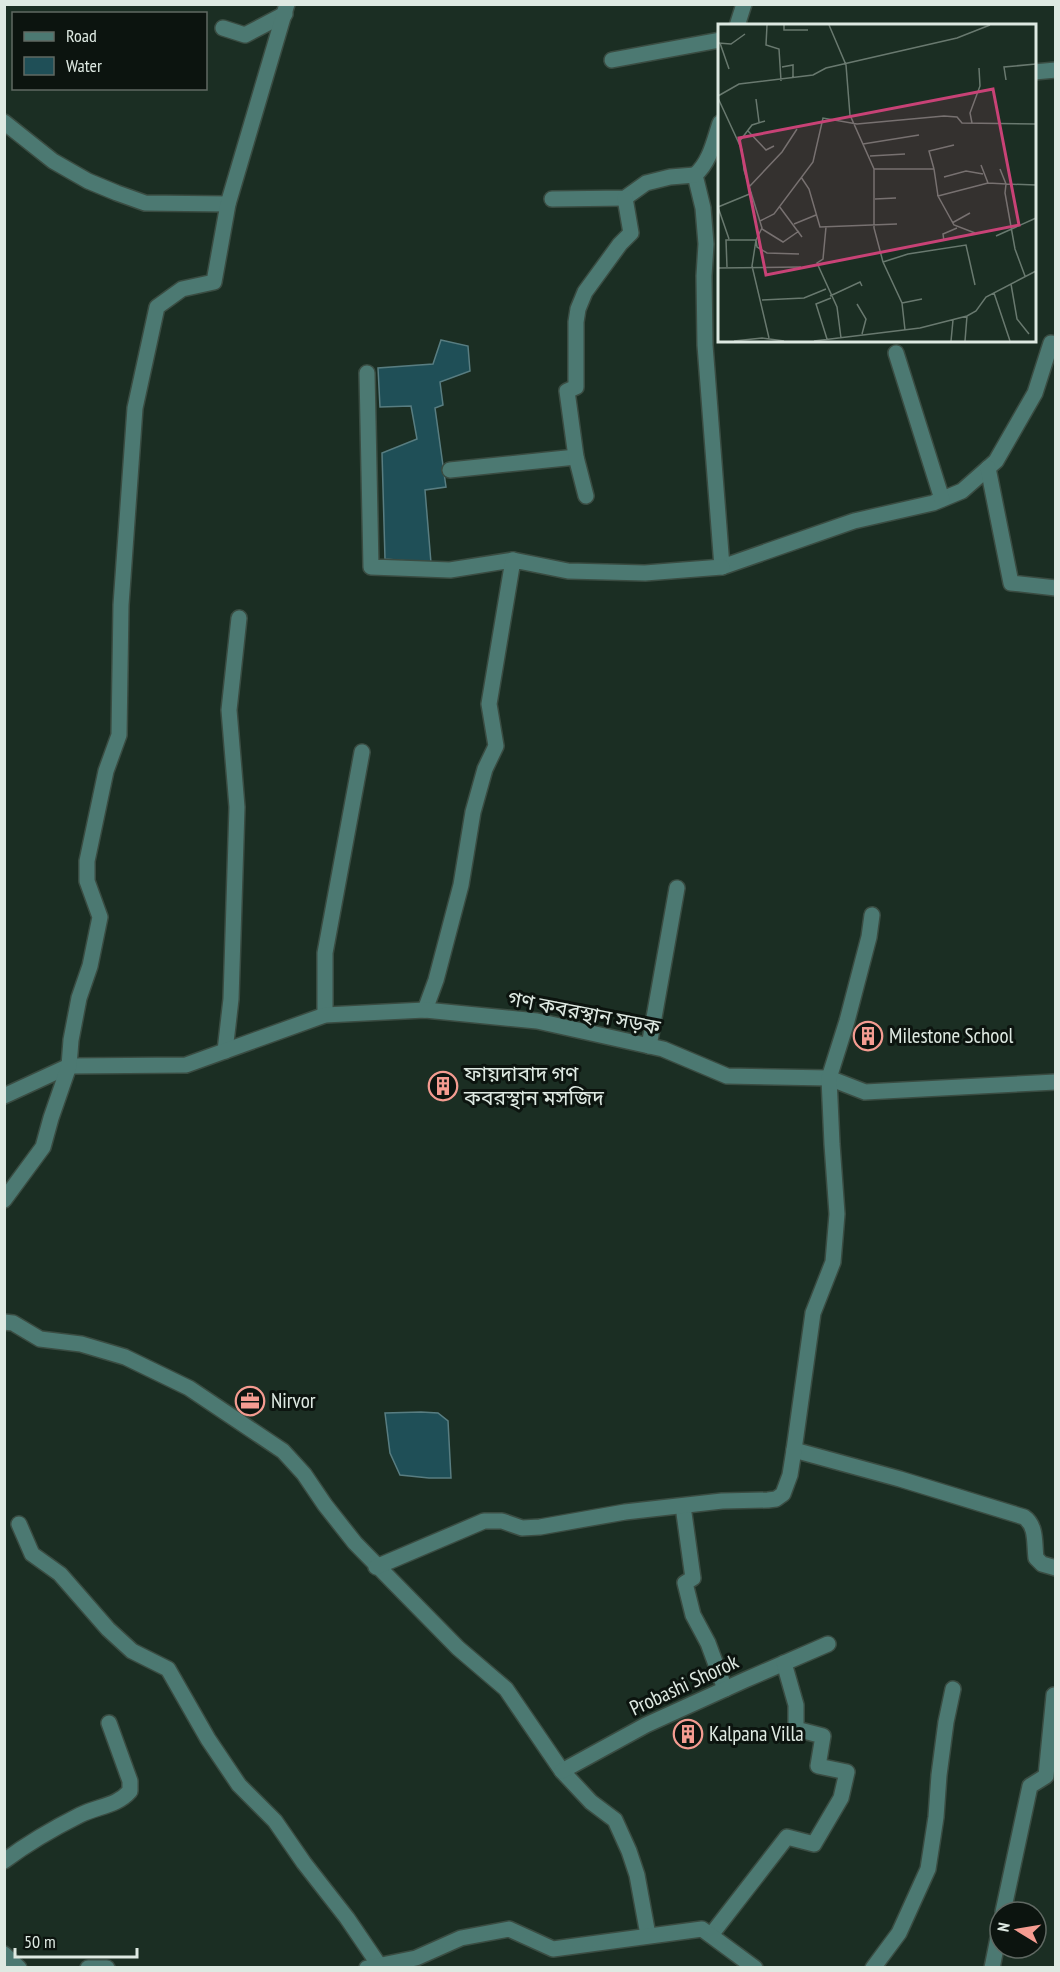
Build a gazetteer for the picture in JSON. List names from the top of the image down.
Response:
{
  "streets": {
    "street": ["গণ কবরস্থান সড়ক", "Probashi Shorok"]
  },
  "places": {
    "building": ["Milestone School", "ফায়দাবাদ গণ কবরস্থান মসজিদ", "Kalpana Villa"],
    "office": ["Nirvor"]
  },
  "legend": ["Road", "Water"],
  "scale_bar": "50 m",
  "north": "left"
}
